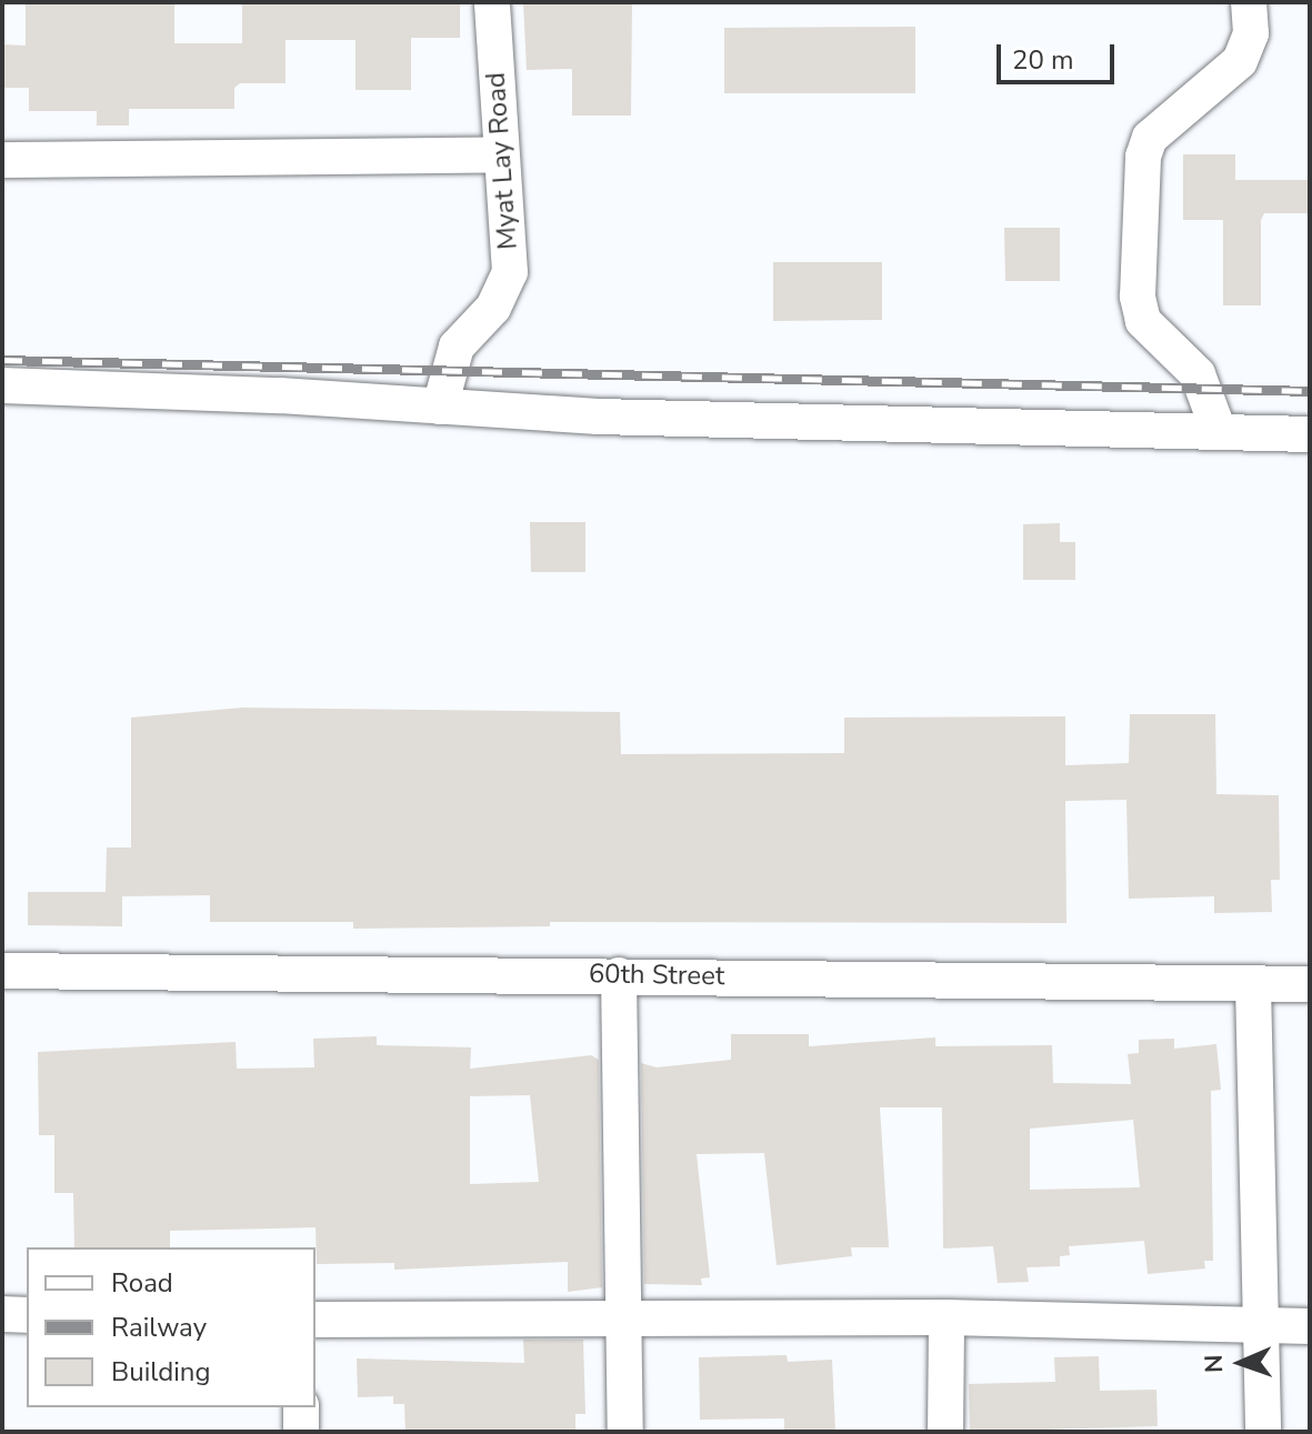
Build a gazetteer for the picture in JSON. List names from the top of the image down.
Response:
{
  "streets": {
    "street": ["Myat Lay Road", "60th Street"]
  },
  "legend": ["Road", "Railway", "Building"],
  "scale_bar": "20 m",
  "north": "left"
}
